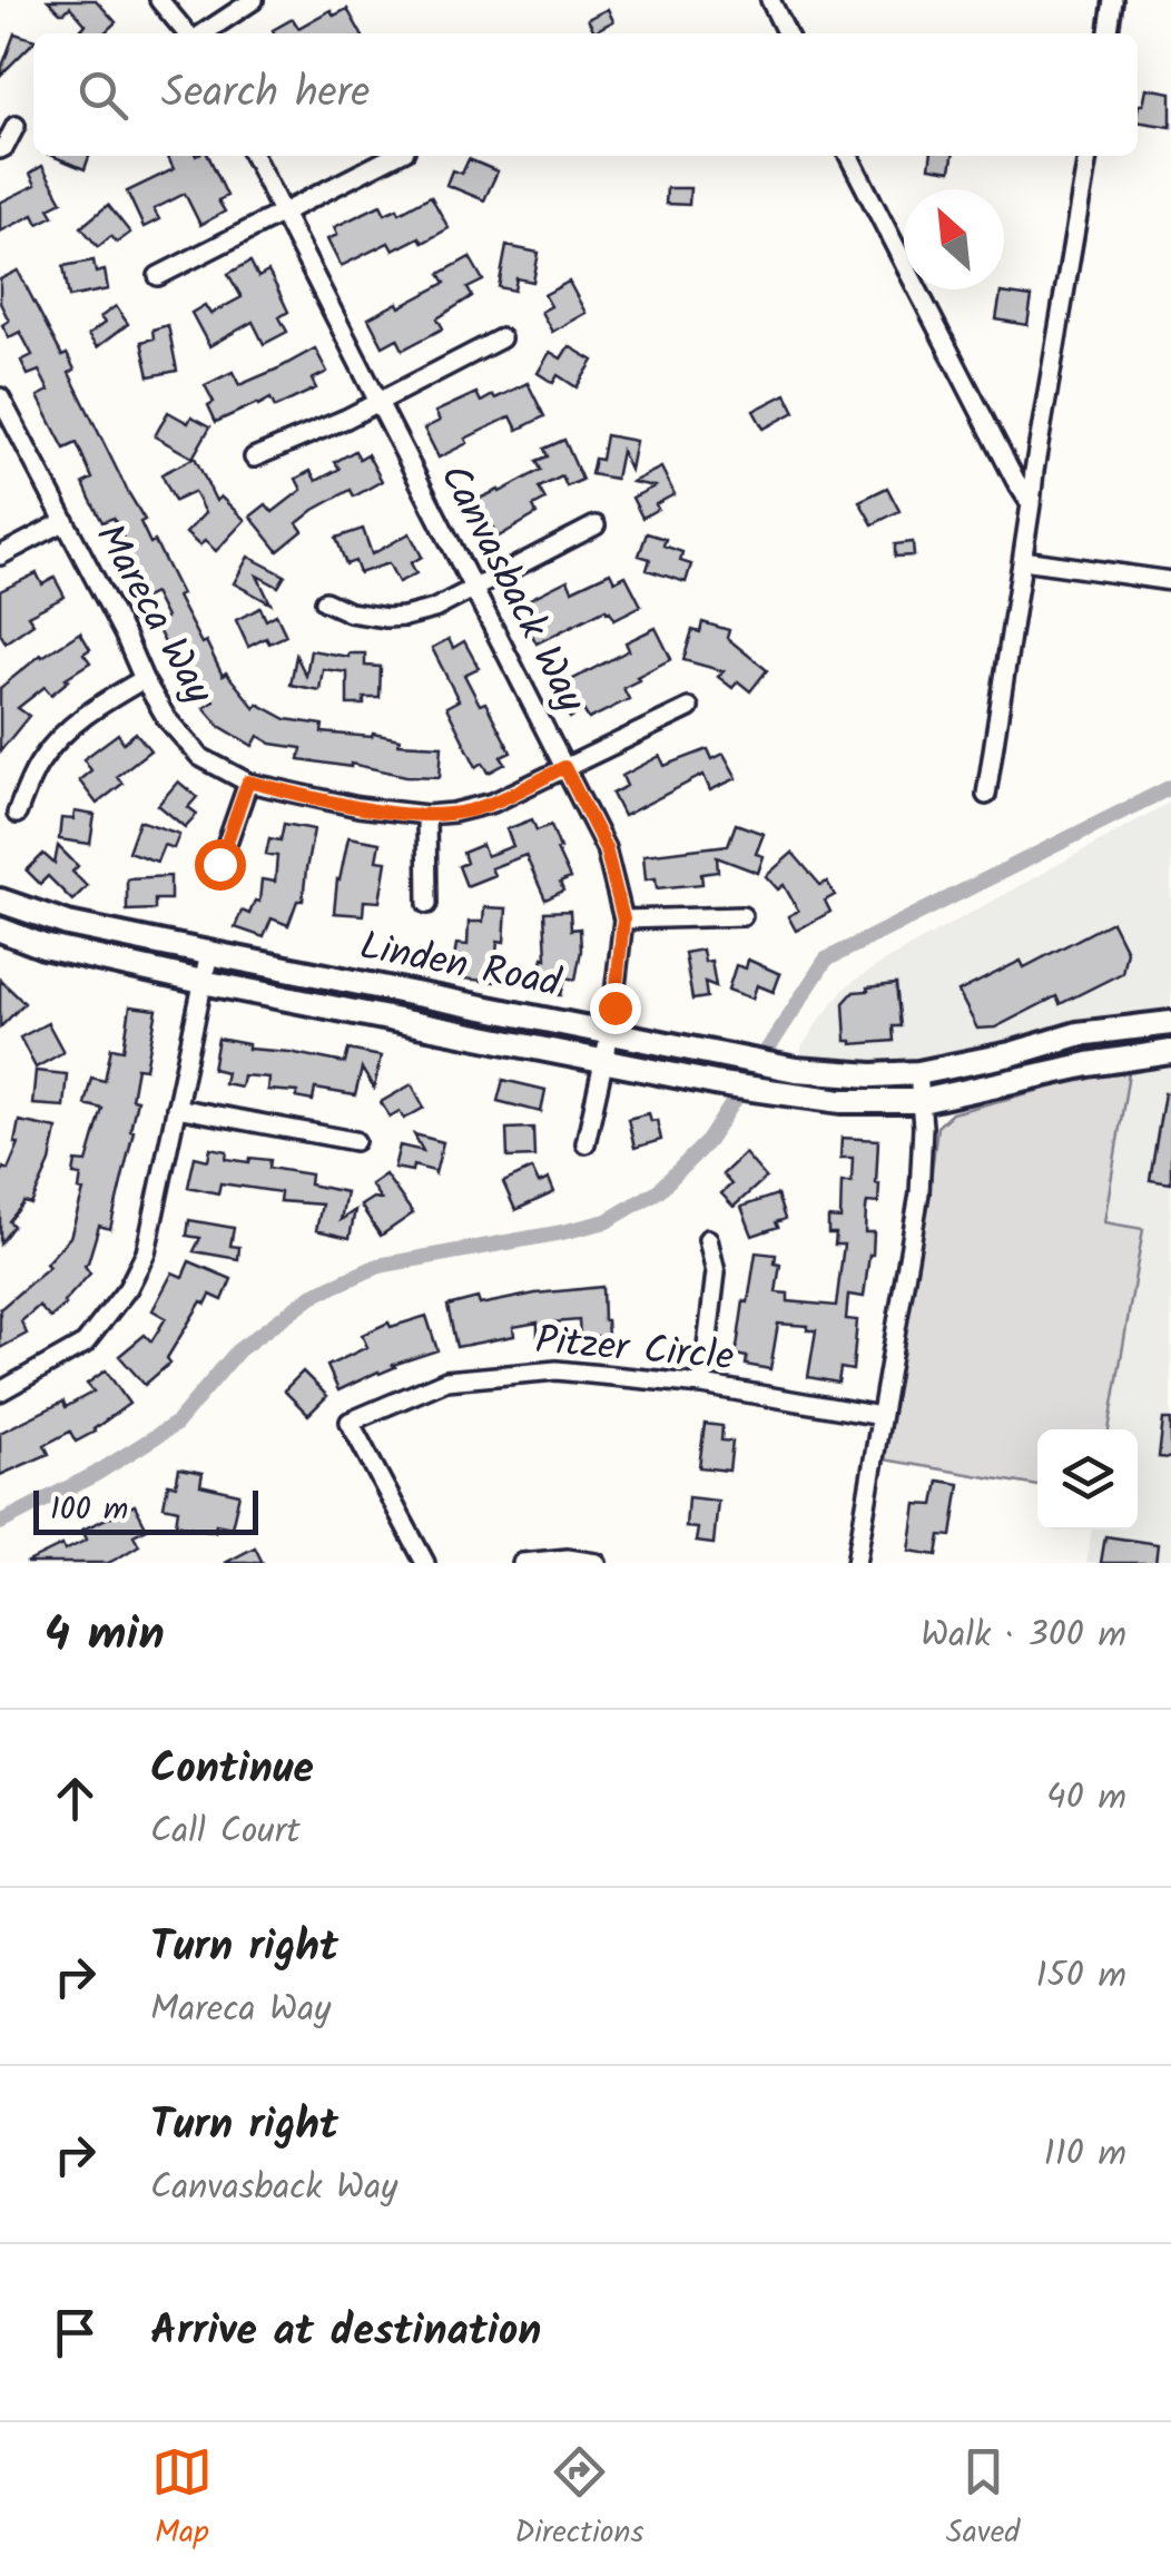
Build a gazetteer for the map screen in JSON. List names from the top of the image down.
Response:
{
  "streets": {
    "street": [
      "Canvasback Way",
      "Mareca Way",
      "Linden Road",
      "Pitzer Circle"
    ]
  },
  "crossings": [
    ["Canvasback Way", "Mareca Way"],
    ["Canvasback Way", "Linden Road"]
  ],
  "scale_bar": "100 m",
  "north": "top left",
  "page": {
    "search": "Search here",
    "scale": "100 m",
    "heading": ["4 min", "Walk · 300 m"],
    "list": [
      ["Continue", "Call Court", "40 m"],
      ["Turn right", "Mareca Way", "150 m"],
      ["Turn right", "Canvasback Way", "110 m"],
      "Arrive at destination"
    ],
    "nav": ["Map", "Directions", "Saved"]
  }
}
